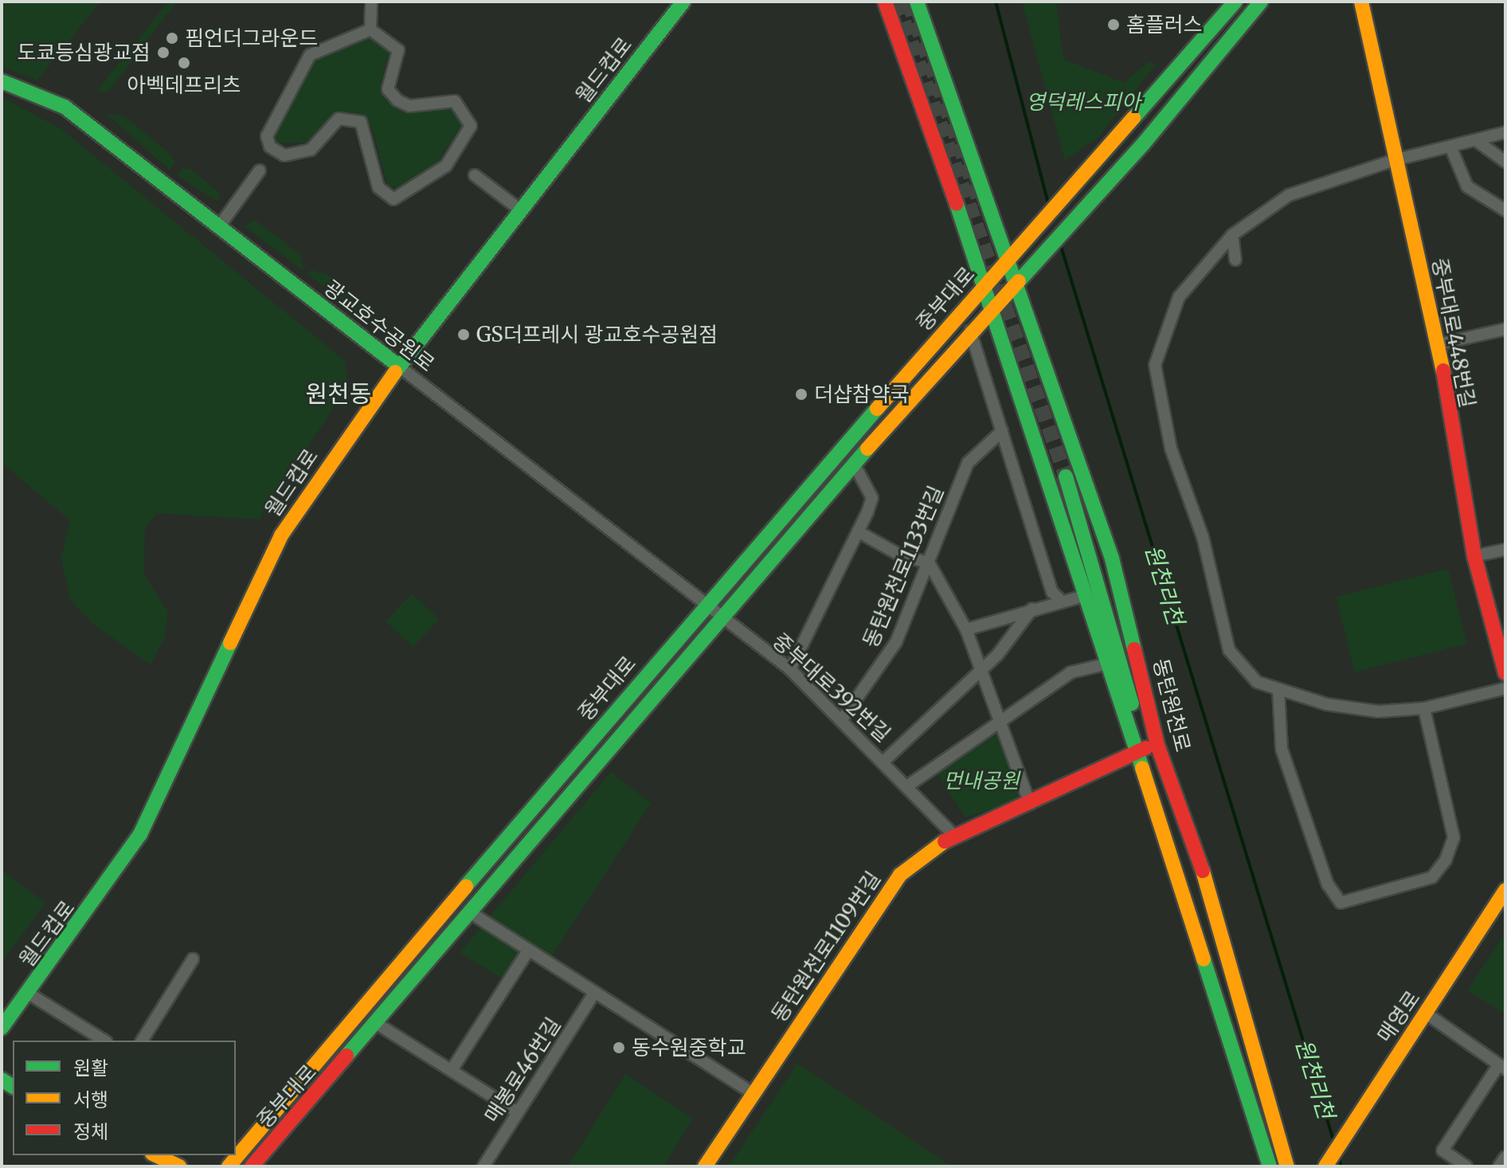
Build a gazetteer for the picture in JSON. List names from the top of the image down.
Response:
{
  "streets": {
    "main road": [
      "월드컵로",
      "중부대로",
      "광교호수공원로",
      "중부대로448번길",
      "동탄원천로",
      "동탄원천로1109번길",
      "매영로"
    ],
    "street": ["동탄원천로1133번길", "중부대로392번길", "매봉로46번길"]
  },
  "crossings": [
    ["월드컵로", "광교호수공원로"],
    ["중부대로", "광교호수공원로"],
    ["중부대로", "중부대로392번길"],
    ["중부대로", "동탄원천로"],
    ["광교호수공원로", "중부대로392번길"],
    ["동탄원천로1133번길", "중부대로392번길"],
    ["중부대로392번길", "동탄원천로1109번길"],
    ["동탄원천로", "동탄원천로1109번길"]
  ],
  "districts": ["원천동"],
  "water": ["원천리천"],
  "parks": ["영덕레스피아", "먼내공원"],
  "places": [
    "홈플러스",
    "핌언더그라운드",
    "도쿄등심광교점",
    "아벡데프리츠",
    "GS더프레시 광교호수공원점",
    "더샵참약국",
    "동수원중학교"
  ],
  "legend": ["원활", "서행", "정체"]
}
